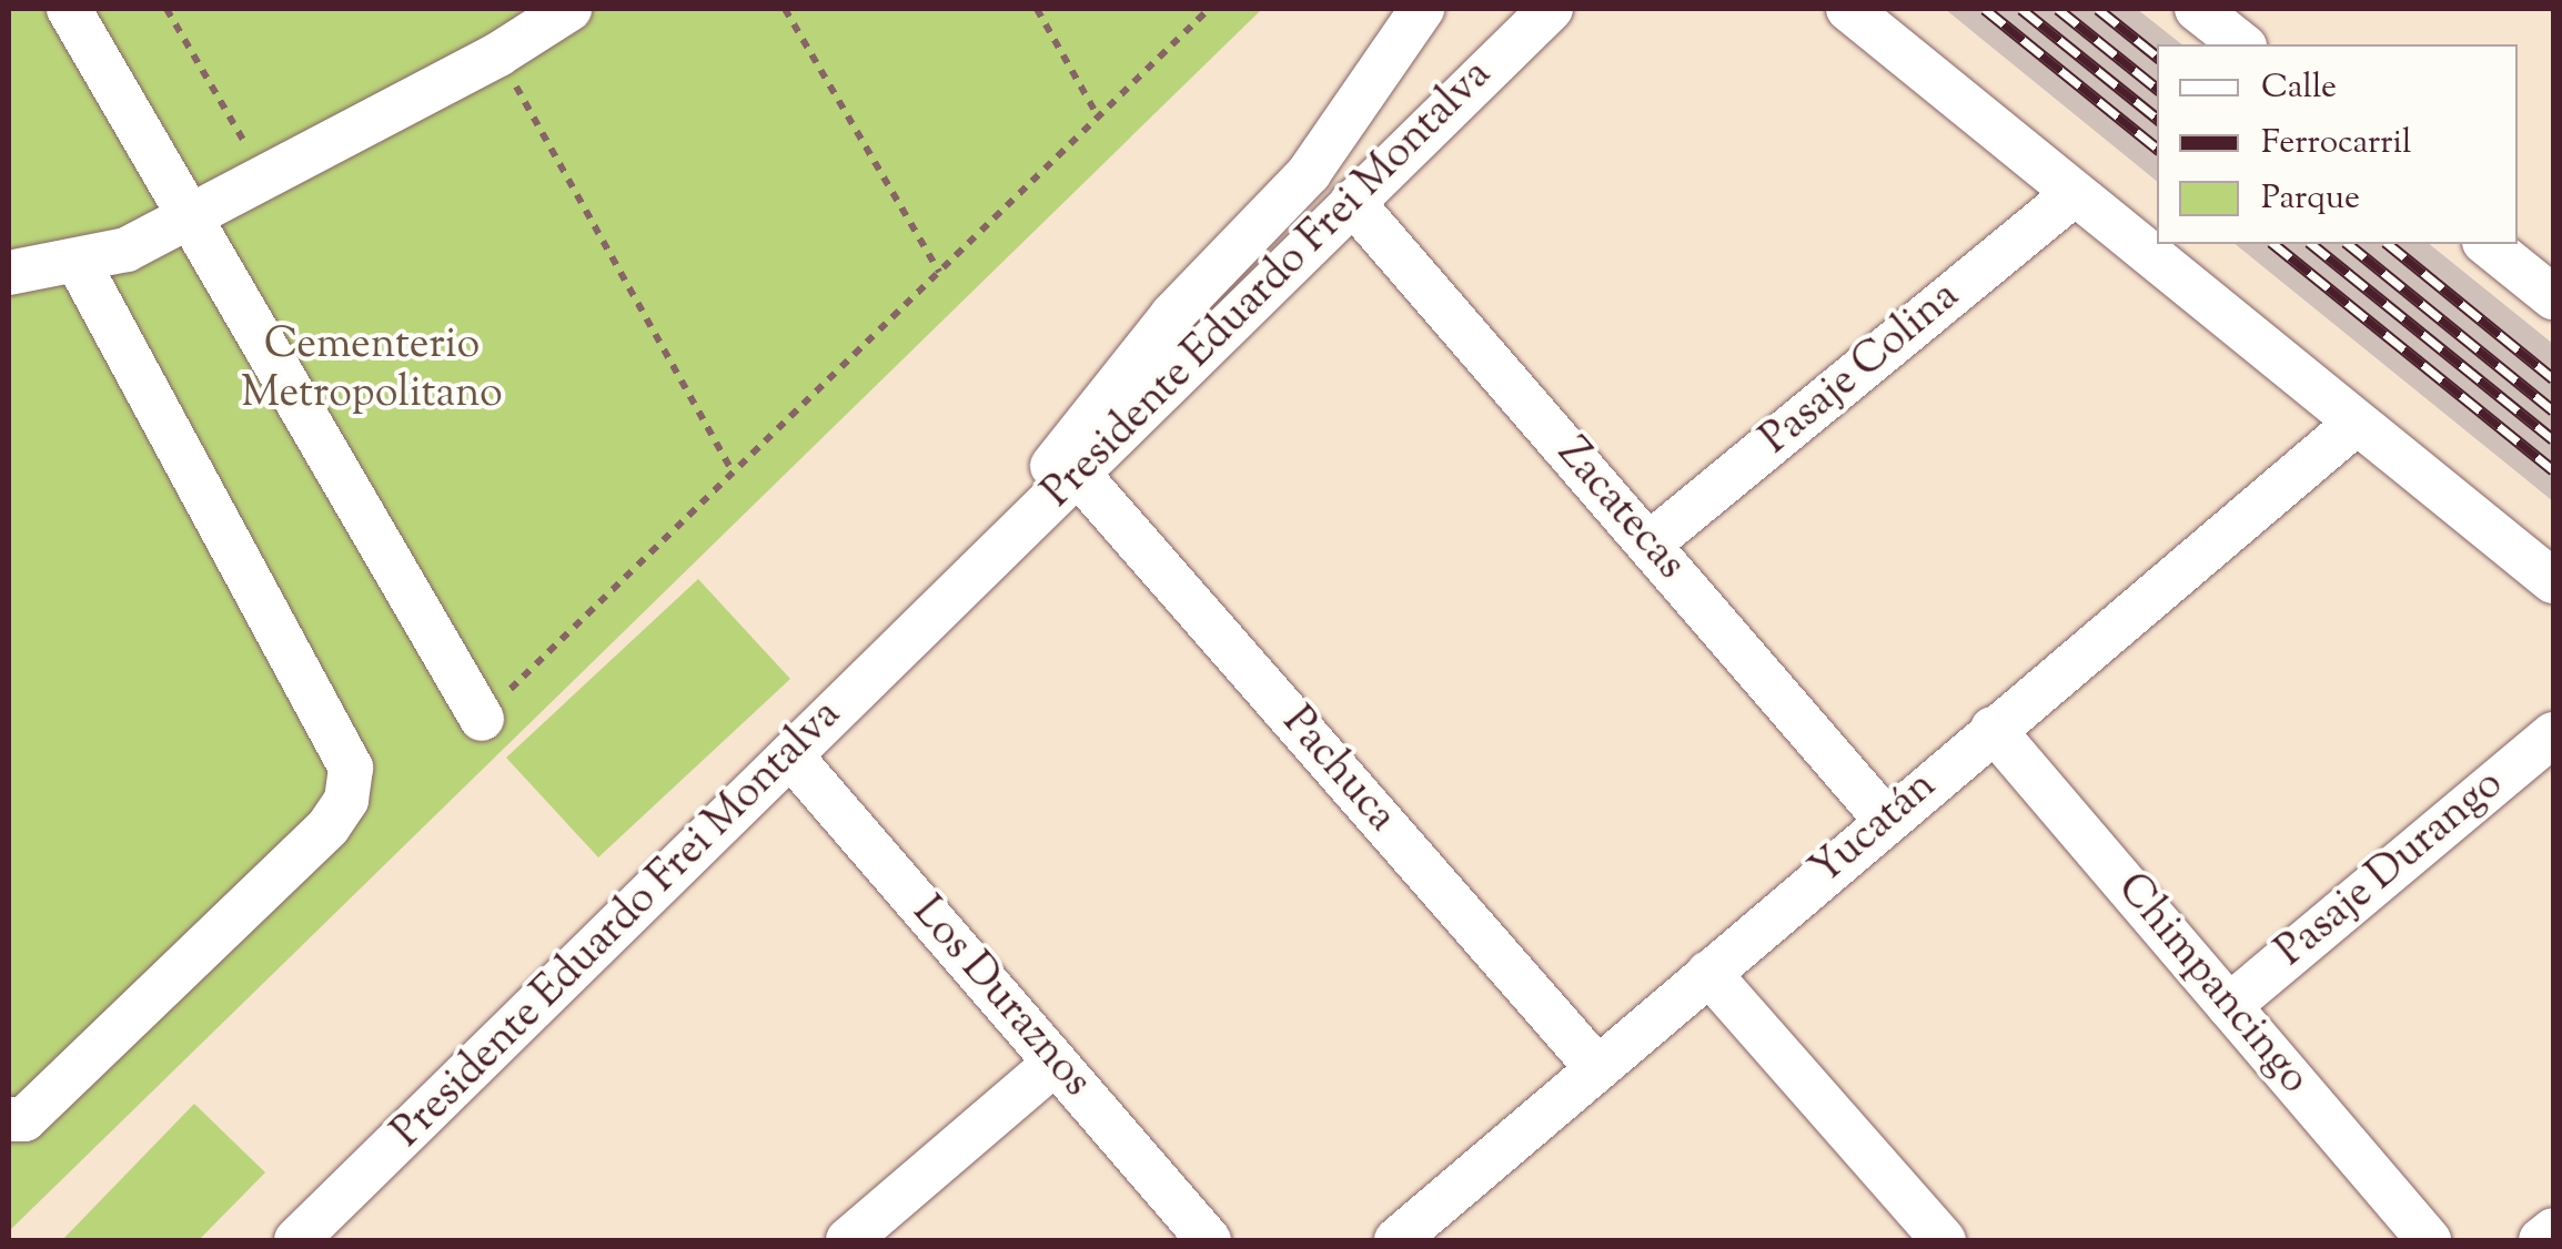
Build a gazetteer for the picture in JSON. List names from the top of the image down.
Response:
{
  "streets": {
    "street": [
      "Presidente Eduardo Frei Montalva",
      "Pasaje Colina",
      "Zacatecas",
      "Pachuca",
      "Yucatán",
      "Pasaje Durango",
      "Chimpancingo",
      "Los Duraznos"
    ]
  },
  "crossings": [
    ["Presidente Eduardo Frei Montalva", "Zacatecas"],
    ["Presidente Eduardo Frei Montalva", "Pachuca"],
    ["Presidente Eduardo Frei Montalva", "Los Duraznos"],
    ["Pasaje Colina", "Zacatecas"],
    ["Zacatecas", "Yucatán"],
    ["Pachuca", "Yucatán"],
    ["Yucatán", "Chimpancingo"],
    ["Pasaje Durango", "Chimpancingo"]
  ],
  "parks": ["Cementerio Metropolitano"],
  "legend": ["Calle", "Ferrocarril", "Parque"]
}
